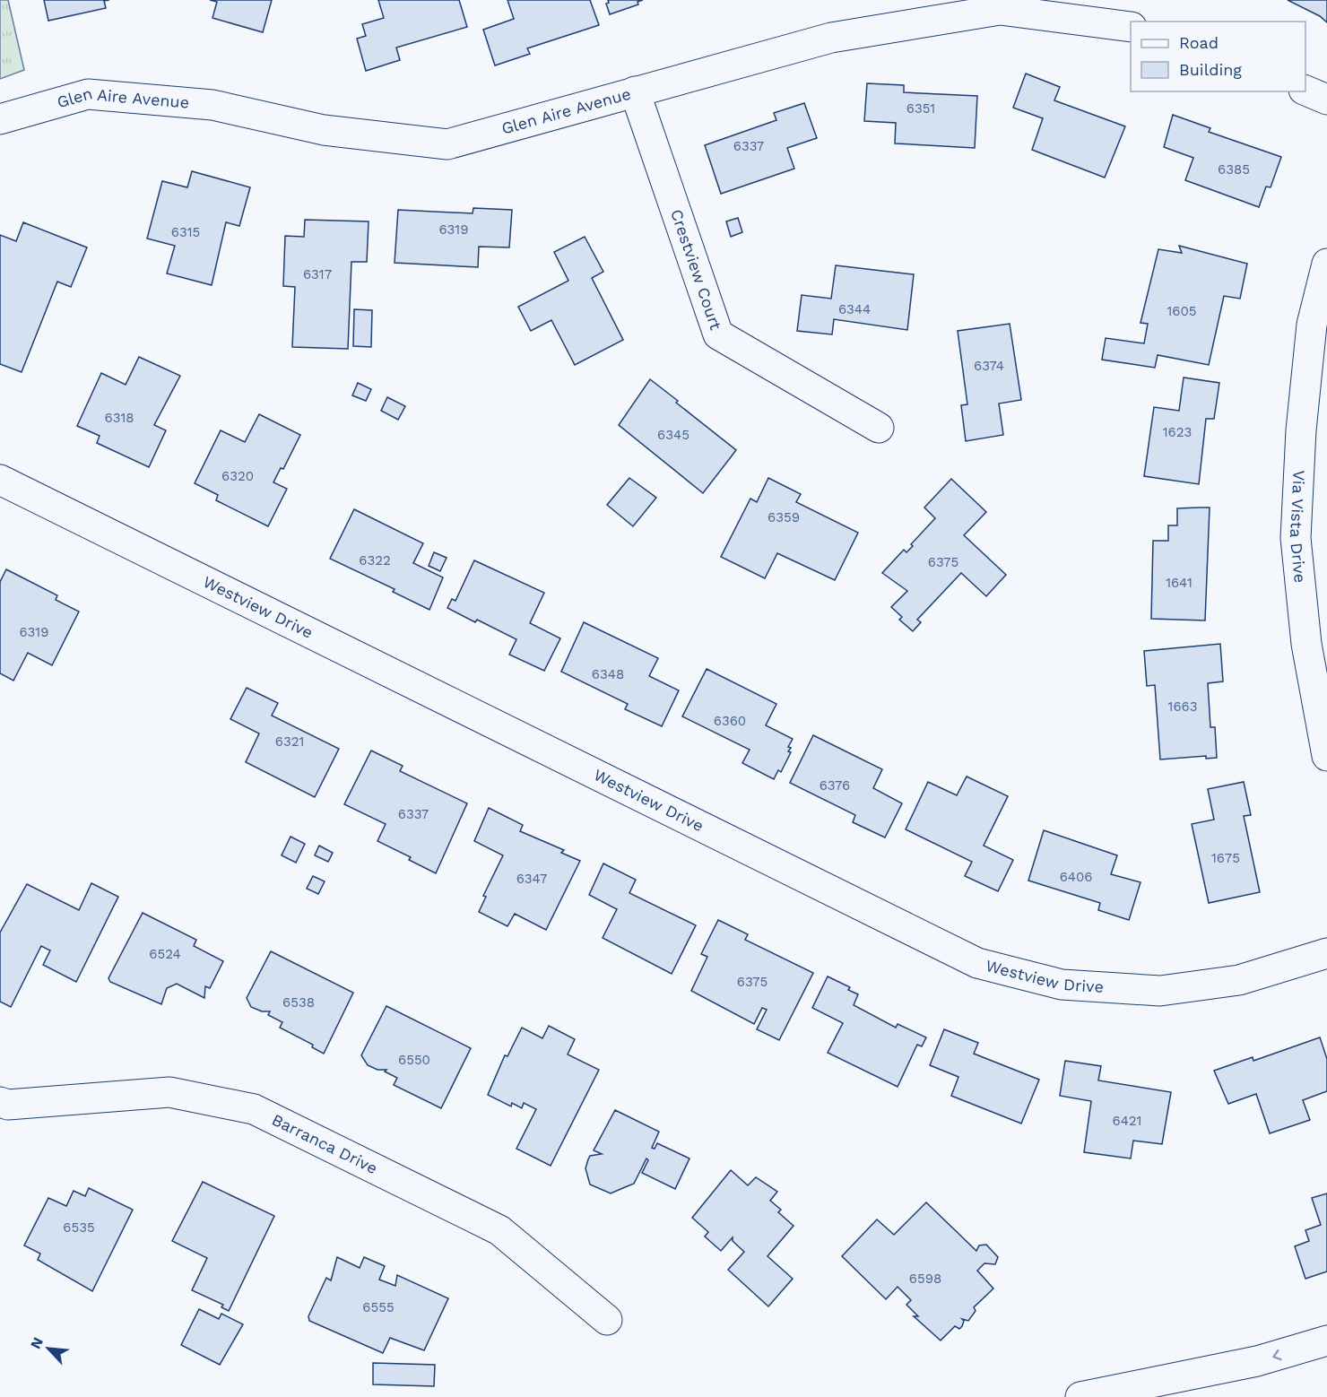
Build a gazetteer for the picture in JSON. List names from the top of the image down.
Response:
{
  "streets": {
    "street": [
      "Glen Aire Avenue",
      "Crestview Court",
      "Via Vista Drive",
      "Westview Drive",
      "Barranca Drive"
    ]
  },
  "crossings": [
    ["Glen Aire Avenue", "Crestview Court"]
  ],
  "house_numbers": [
    "6351",
    "6337",
    "6385",
    "6319",
    "6315",
    "6317",
    "6344",
    "1605",
    "6374",
    "6318",
    "1623",
    "6345",
    "6320",
    "6359",
    "6322",
    "6375",
    "1641",
    "6319",
    "6348",
    "1663",
    "6360",
    "6321",
    "6376",
    "6337",
    "1675",
    "6406",
    "6347",
    "6524",
    "6375",
    "6538",
    "6550",
    "6421",
    "6535",
    "6598",
    "6555"
  ],
  "legend": ["Road", "Building"],
  "north": "top left"
}
